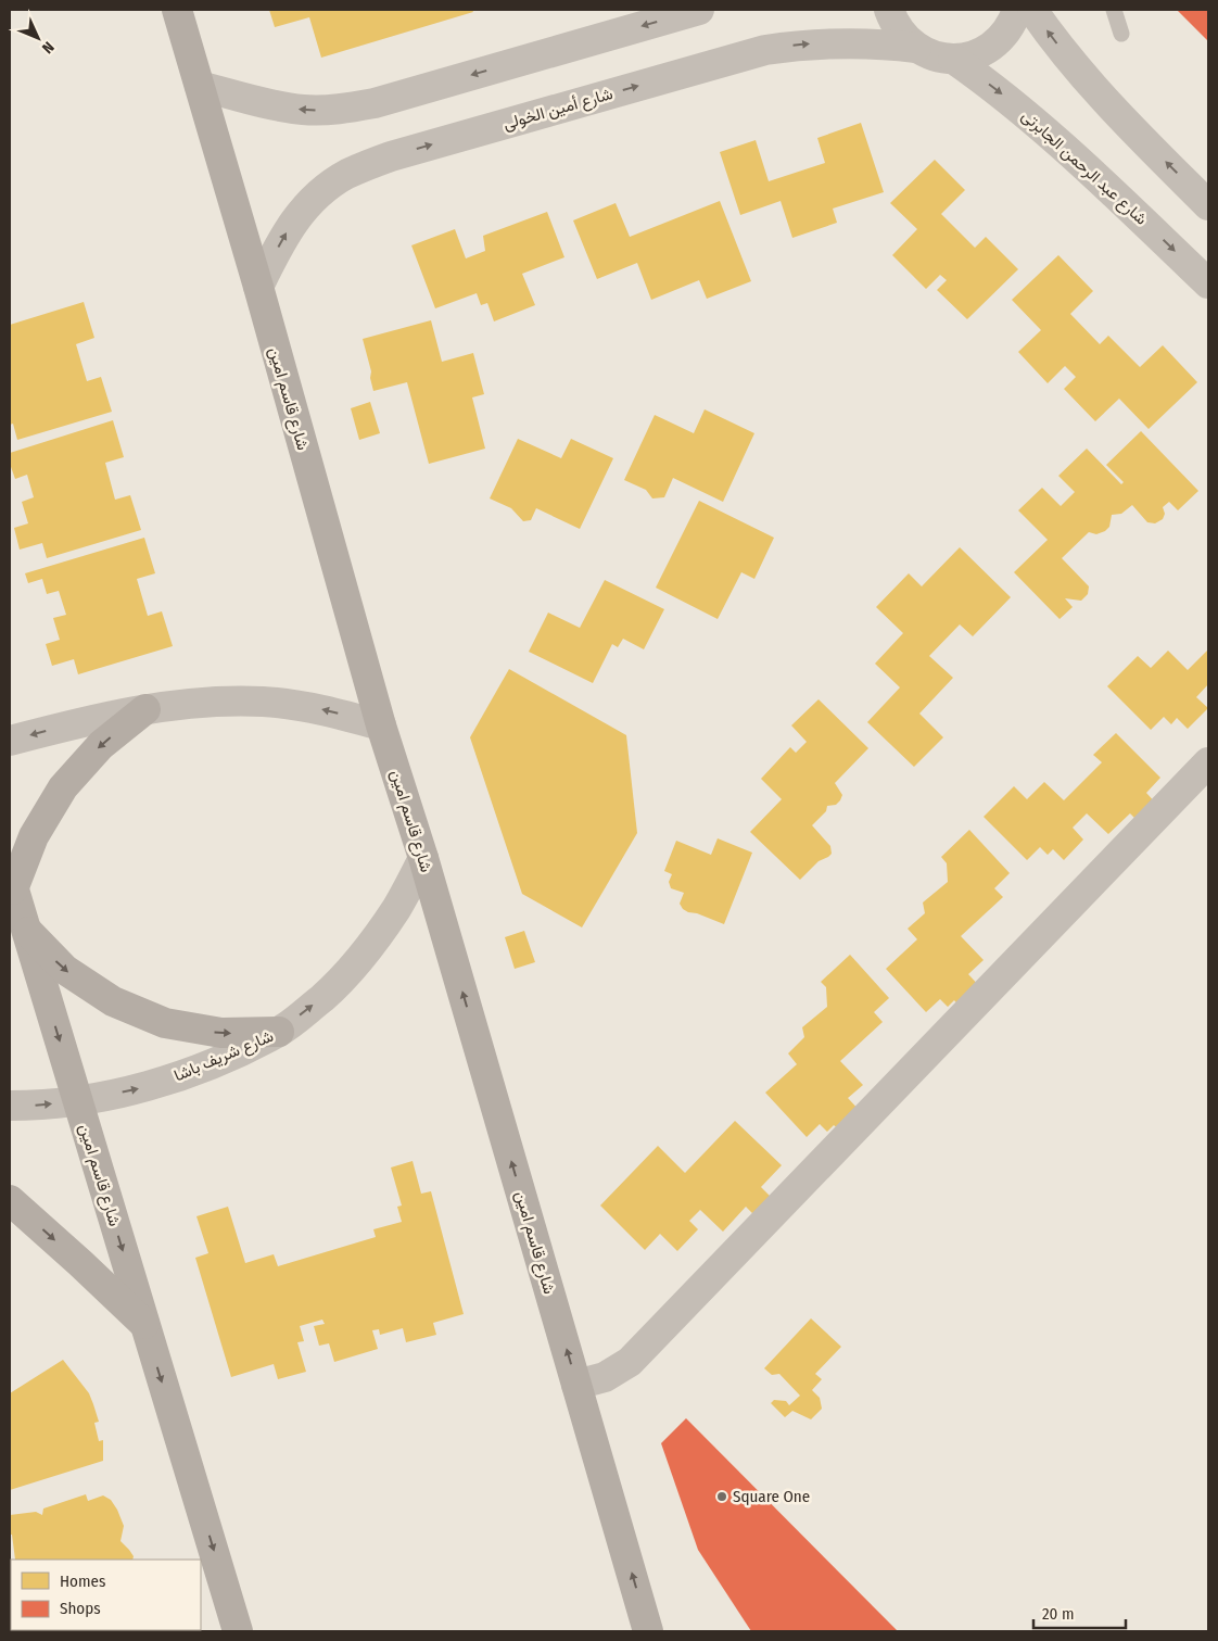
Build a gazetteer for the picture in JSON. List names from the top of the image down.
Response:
{
  "streets": {
    "main road": ["شارع قاسم امين"],
    "street": ["شارع أمين الخولى", "شارع عبد الرحمن الجابرتى", "شارع شريف باشا"]
  },
  "crossings": [
    ["شارع أمين الخولى", "شارع قاسم امين"],
    ["شارع قاسم امين", "شارع شريف باشا"]
  ],
  "one_way": ["شارع شريف باشا"],
  "places": ["Square One"],
  "legend": ["Homes", "Shops"],
  "scale_bar": "20 m",
  "north": "bottom right"
}
